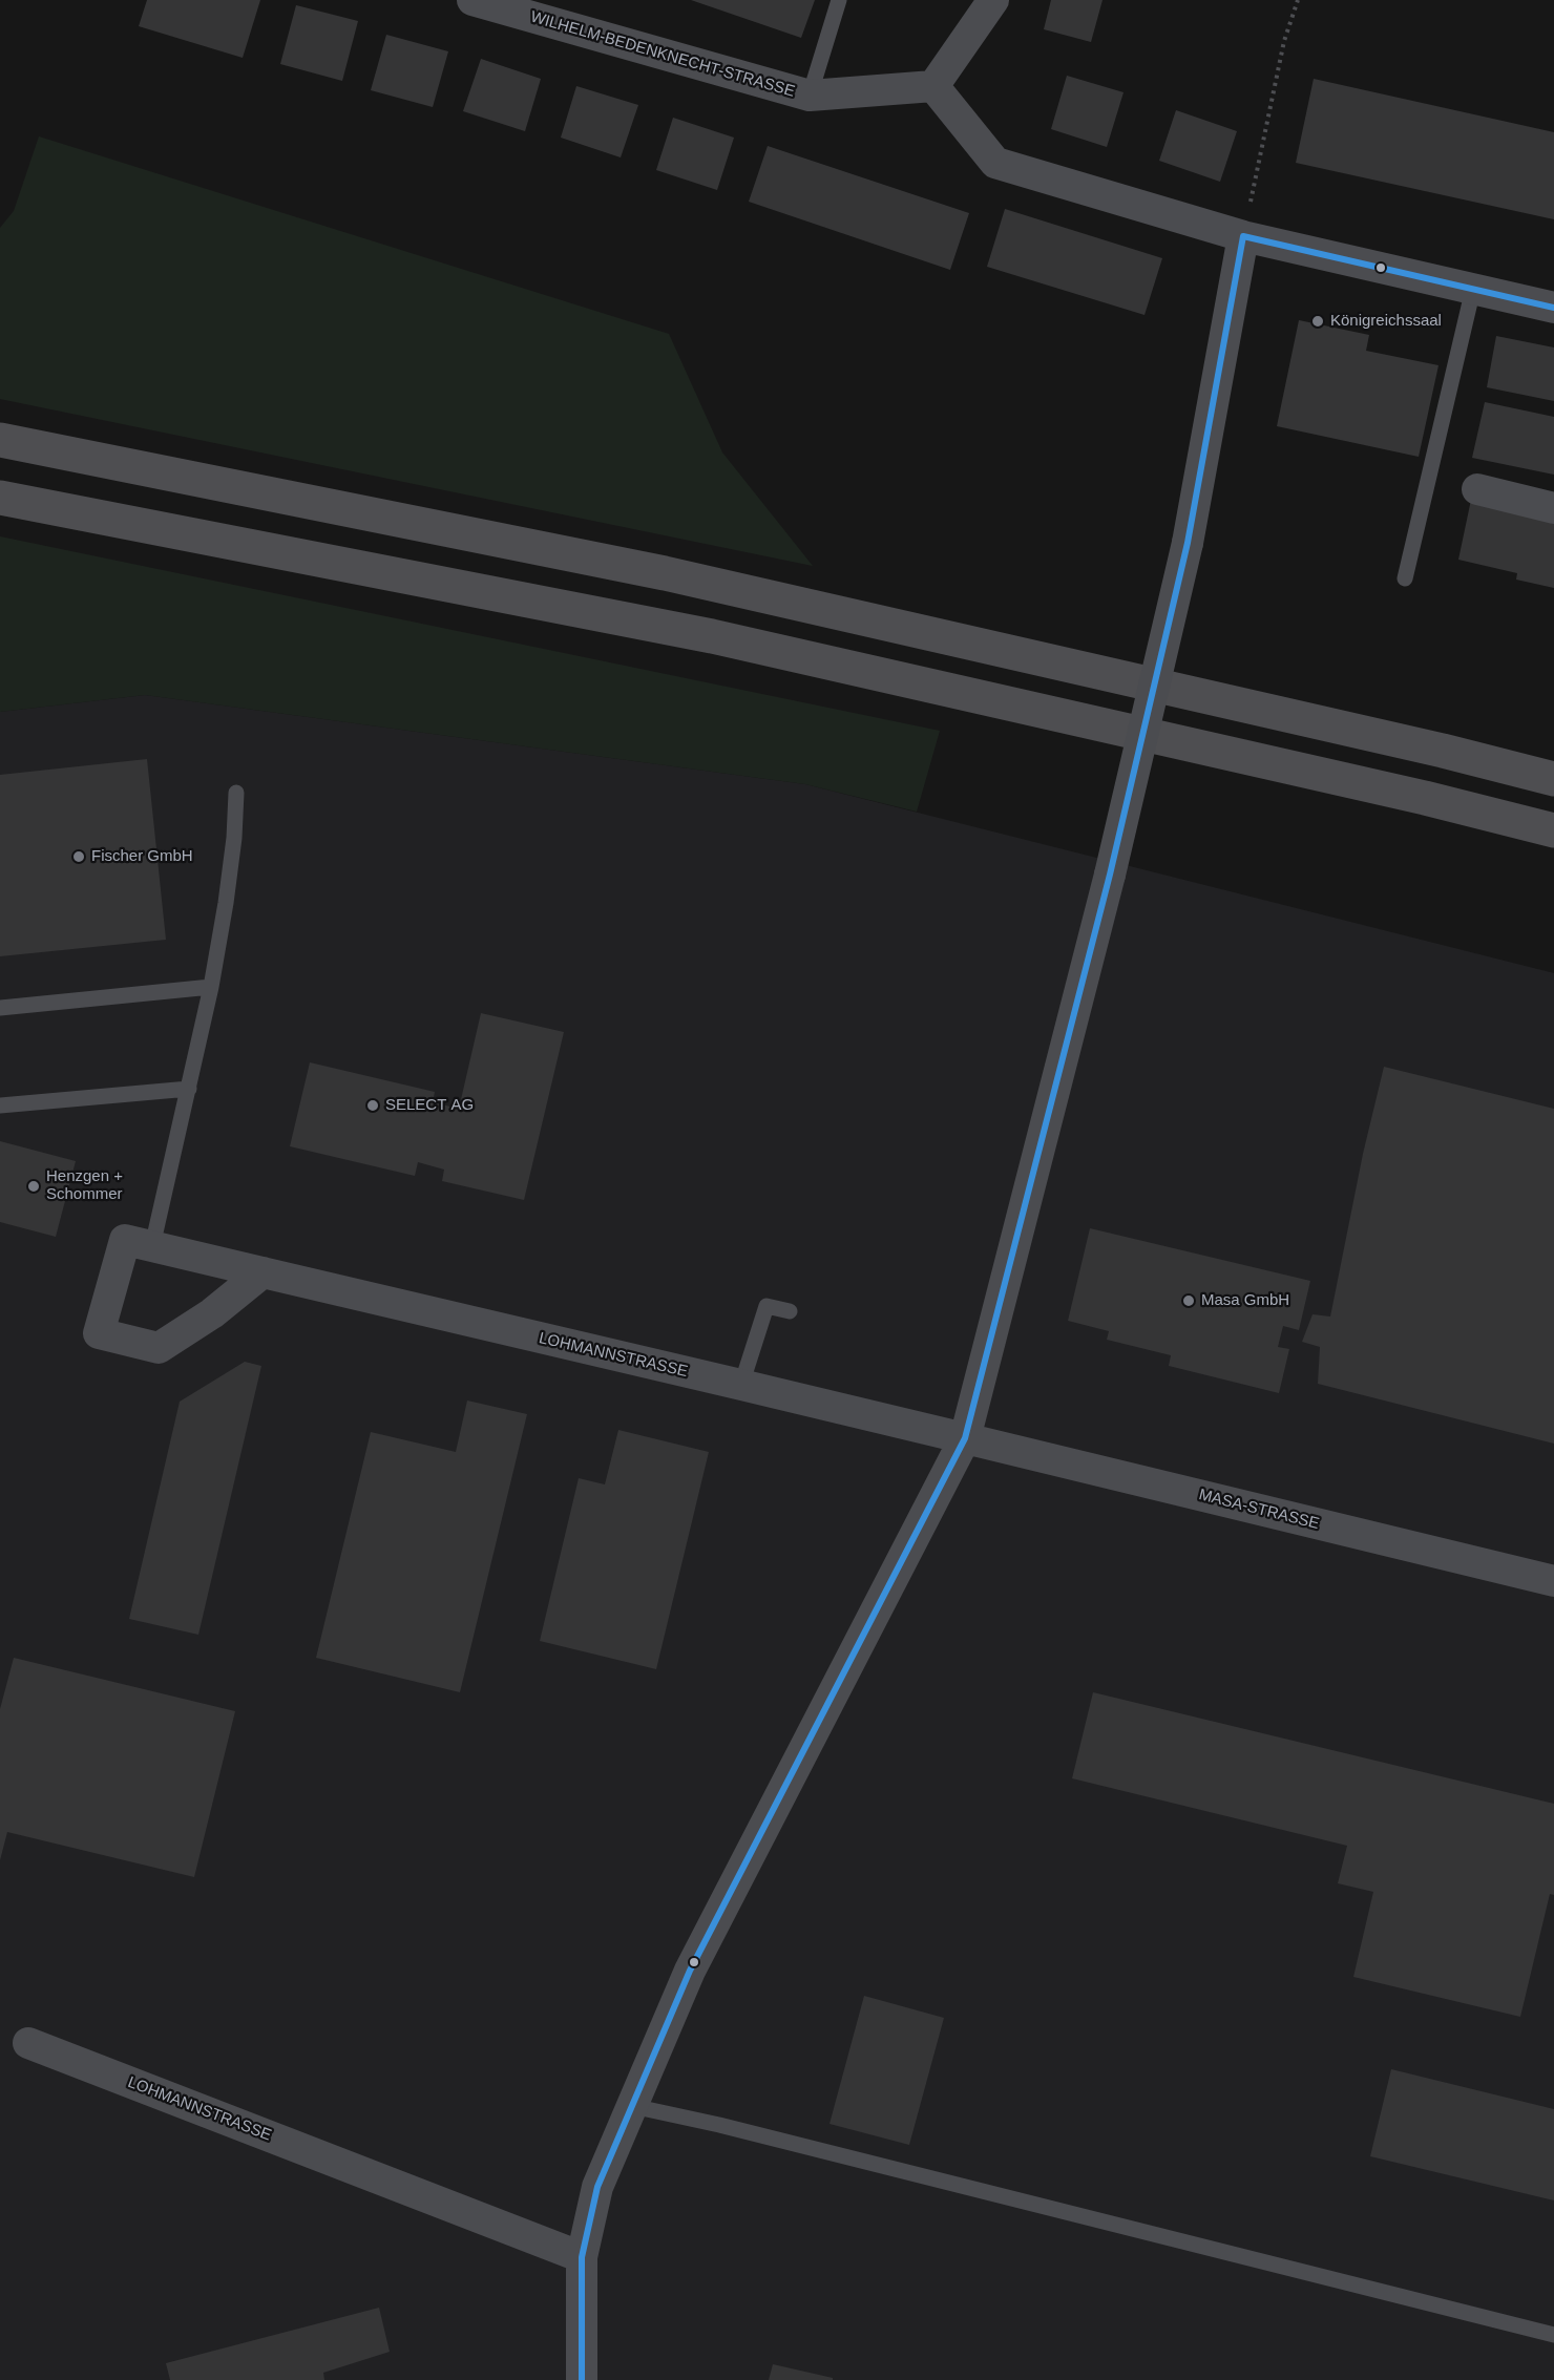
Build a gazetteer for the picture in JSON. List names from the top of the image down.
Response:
{
  "streets": {
    "street": ["WILHELM-BEDENKNECHT-STRASSE", "LOHMANNSTRASSE", "MASA-STRASSE"]
  },
  "crossings": [
    ["LOHMANNSTRASSE", "MASA-STRASSE"]
  ],
  "places": [
    "Königreichssaal",
    "Fischer GmbH",
    "SELECT AG",
    "Henzgen + Schommer",
    "Masa GmbH"
  ]
}
